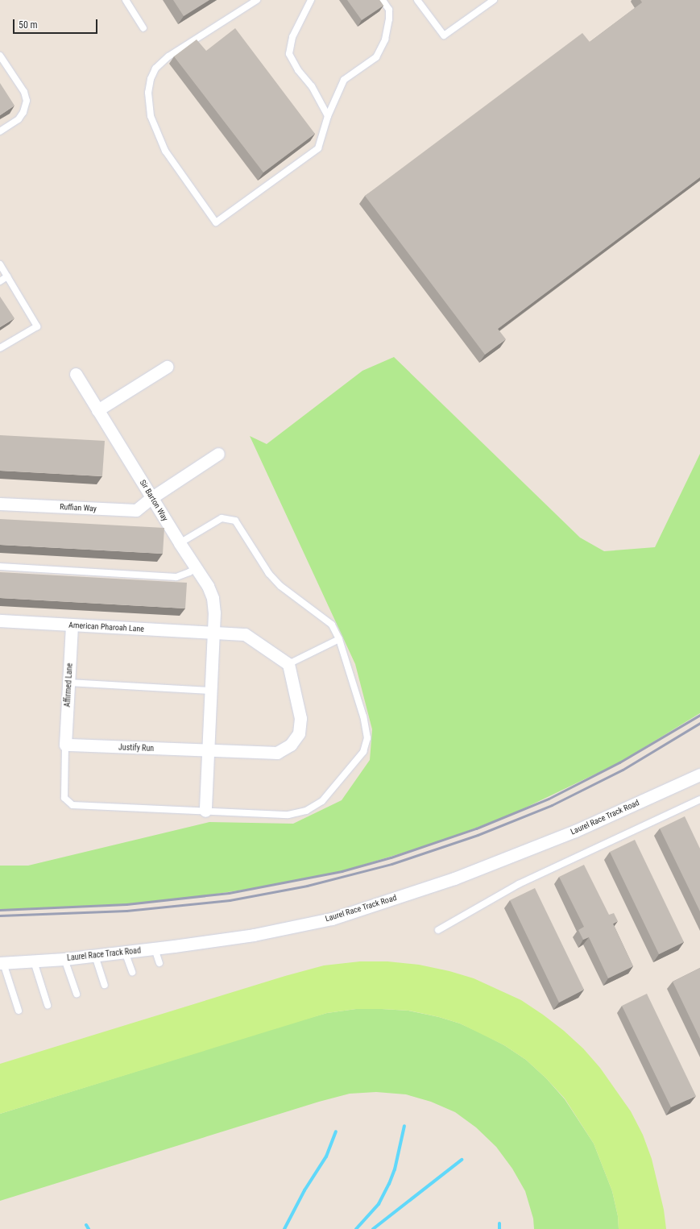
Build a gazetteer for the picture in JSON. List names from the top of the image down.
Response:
{
  "streets": {
    "street": [
      "Sir Barton Way",
      "Ruffian Way",
      "American Pharoah Lane",
      "Affirmed Lane",
      "Justify Run",
      "Laurel Race Track Road"
    ]
  },
  "crossings": [
    ["Sir Barton Way", "Ruffian Way"],
    ["Sir Barton Way", "American Pharoah Lane"],
    ["Sir Barton Way", "Justify Run"],
    ["American Pharoah Lane", "Affirmed Lane"],
    ["American Pharoah Lane", "Justify Run"],
    ["Affirmed Lane", "Justify Run"]
  ],
  "scale_bar": "50 m"
}
